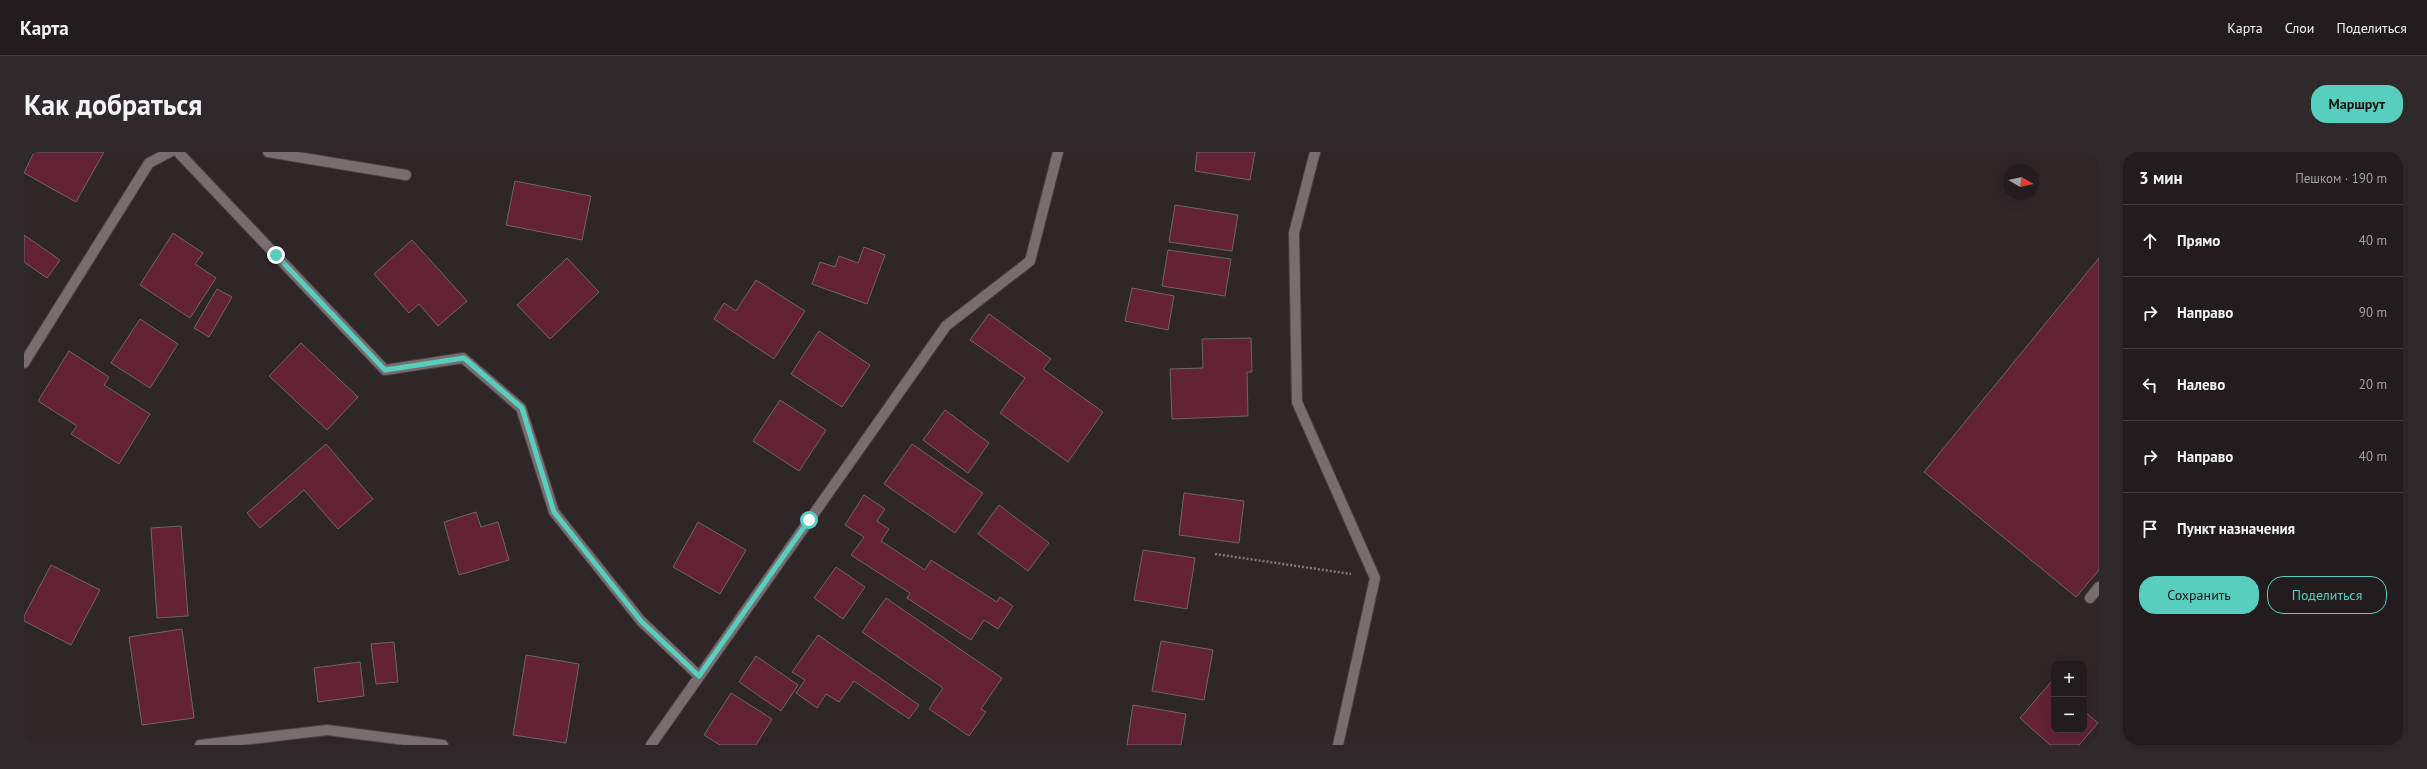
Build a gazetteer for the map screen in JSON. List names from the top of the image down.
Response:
{
  "north": "right",
  "page": {
    "header": "Карта",
    "nav": ["Карта", "Слои", "Поделиться"],
    "buttons": [
      "Маршрут",
      ["Сохранить", "Поделиться"]
    ],
    "title": "Как добраться",
    "heading": ["3 мин", "Пешком · 190 m"],
    "list": [
      ["Прямо", "40 m"],
      ["Направо", "90 m"],
      ["Налево", "20 m"],
      ["Направо", "40 m"],
      "Пункт назначения"
    ],
    "map_buttons": ["+", "−"]
  }
}
